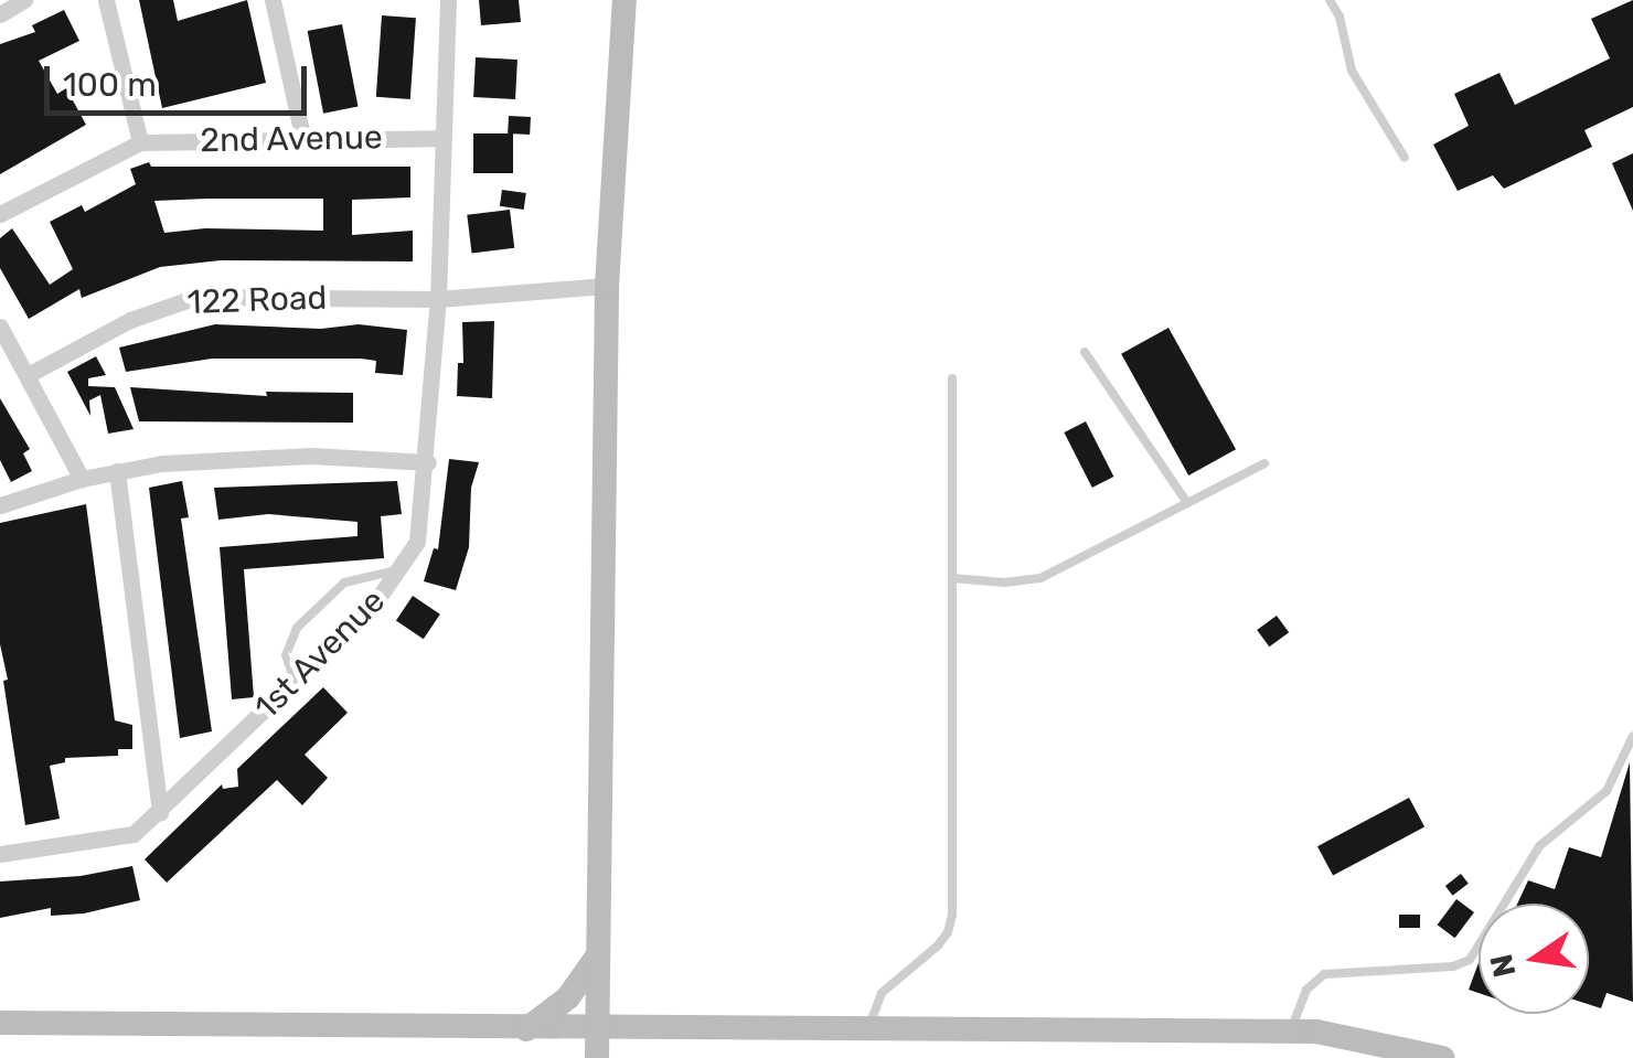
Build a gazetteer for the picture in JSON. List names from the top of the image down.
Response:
{
  "streets": {
    "street": ["2nd Avenue", "122 Road", "1st Avenue"]
  },
  "crossings": [
    ["2nd Avenue", "1st Avenue"],
    ["122 Road", "1st Avenue"]
  ],
  "scale_bar": "100 m",
  "north": "left"
}
